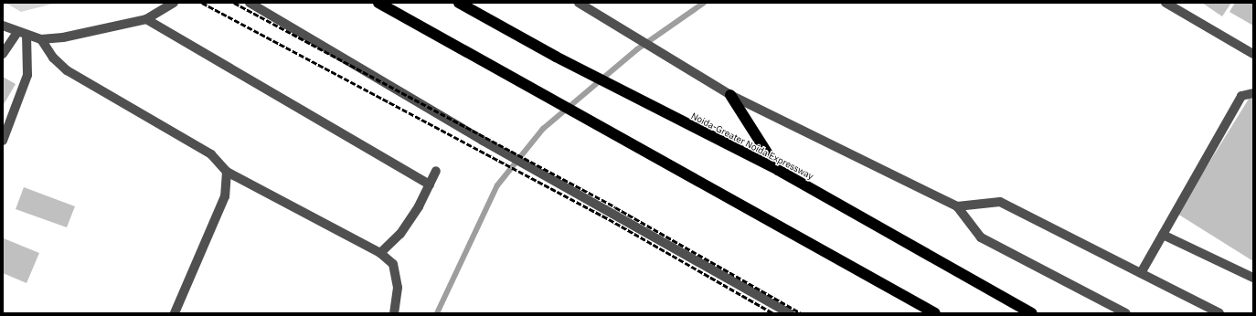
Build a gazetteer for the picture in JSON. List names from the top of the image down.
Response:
{
  "streets": {
    "highway": ["Noida-Greater Noida Expressway"]
  }
}
